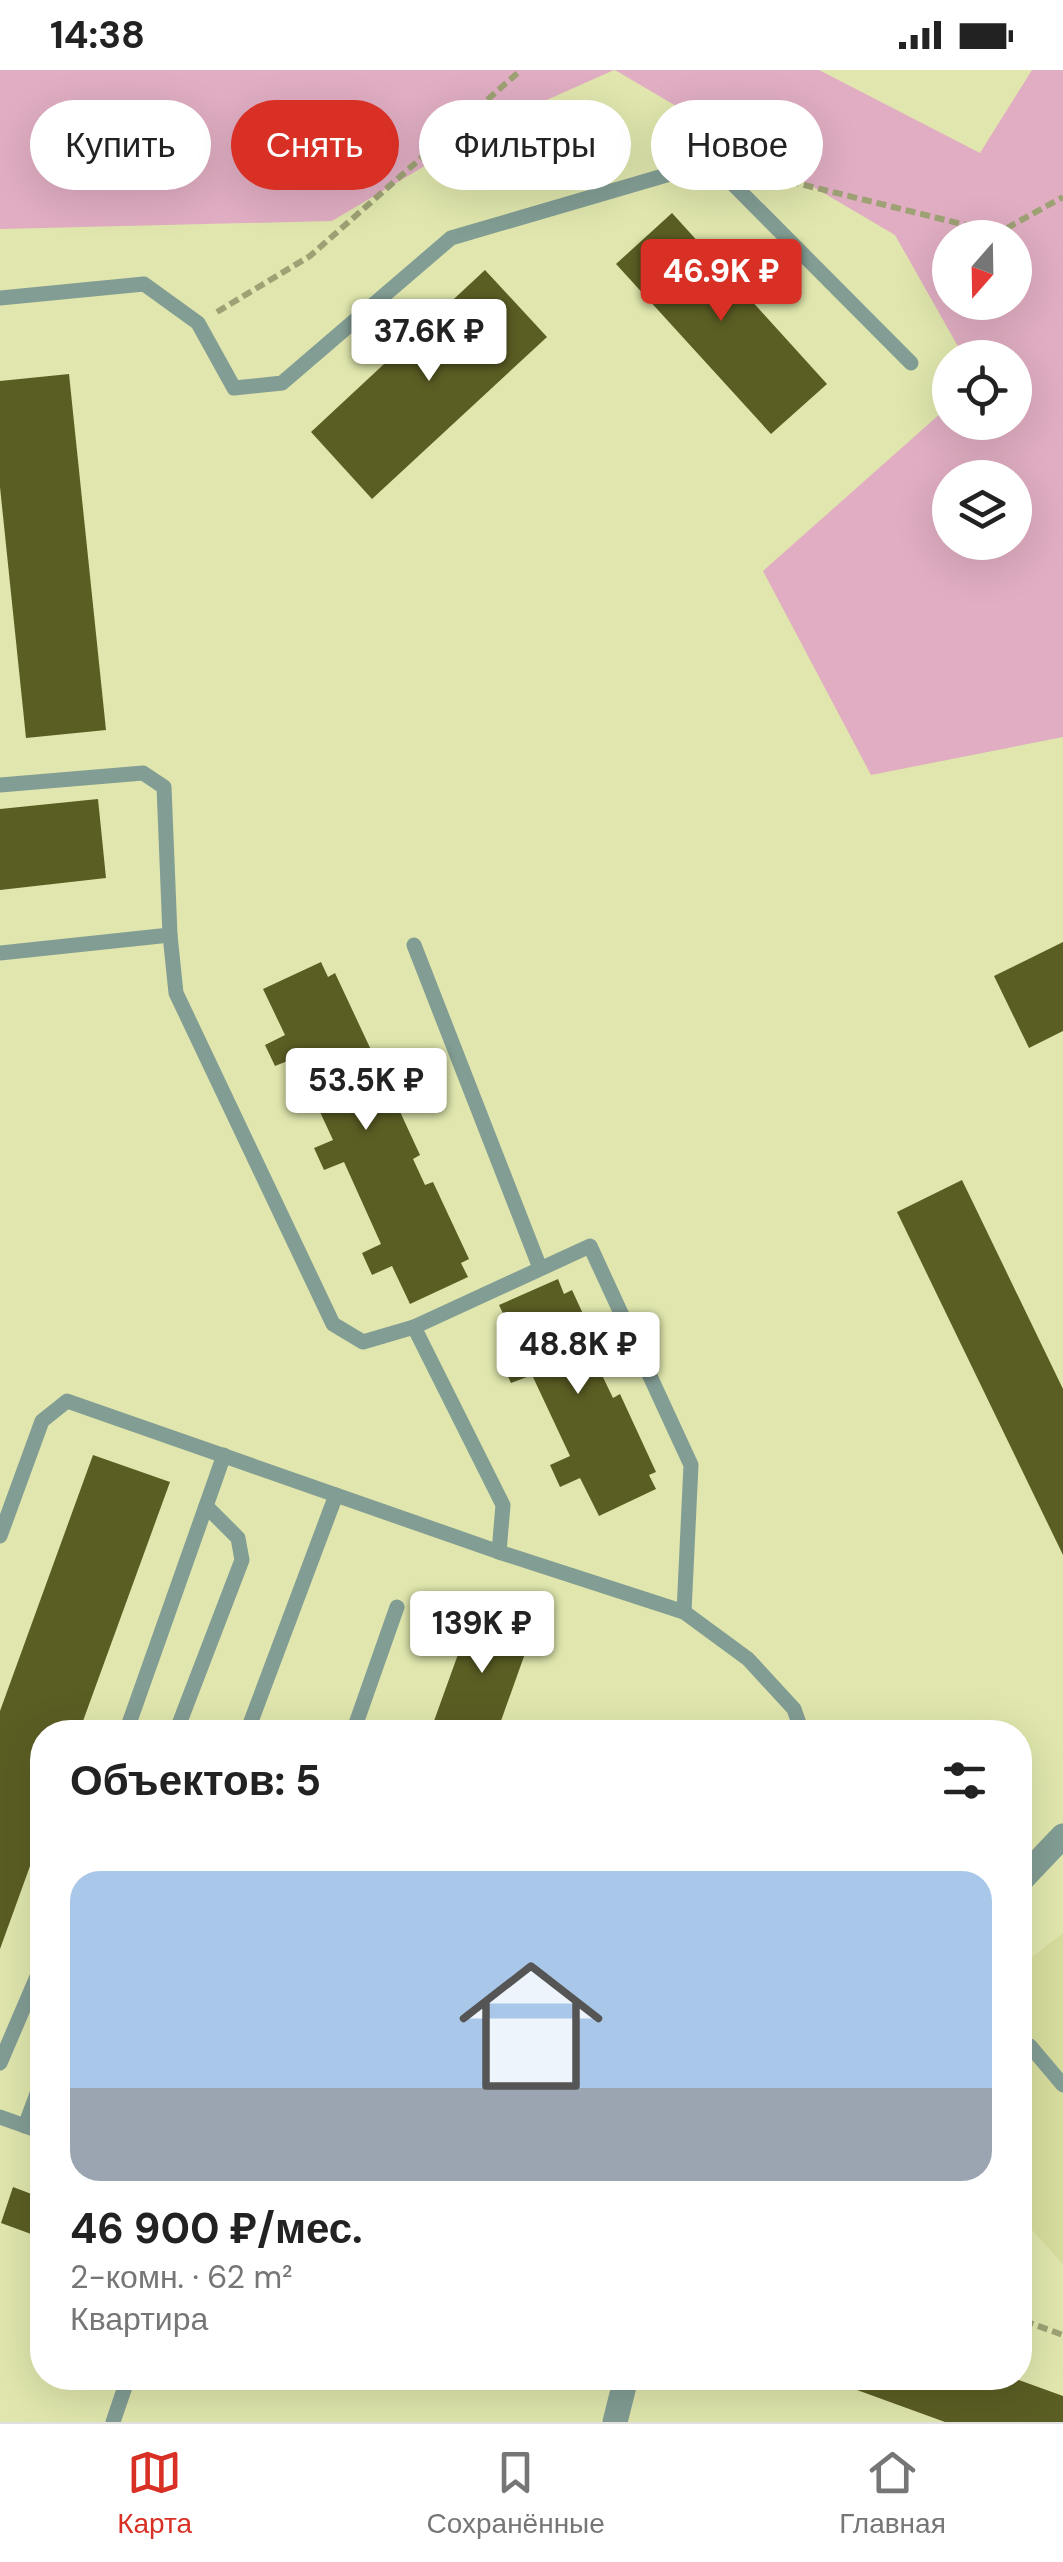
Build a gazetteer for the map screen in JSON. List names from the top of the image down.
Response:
{
  "north": "bottom",
  "page": {
    "status": "14:38",
    "chip": [
      "Купить",
      "Снять",
      "Фильтры",
      "Новое"
    ],
    "price": [
      "46.9K ₽",
      "37.6K ₽",
      "53.5K ₽",
      "48.8K ₽",
      "139K ₽"
    ],
    "heading": "Объектов: 5",
    "list": [
      {
        "name": "46 900 ₽/мес.",
        "note": "2-комн. · 62 m² · Квартира"
      }
    ],
    "tabs": ["Карта", "Сохранённые", "Главная"]
  }
}
